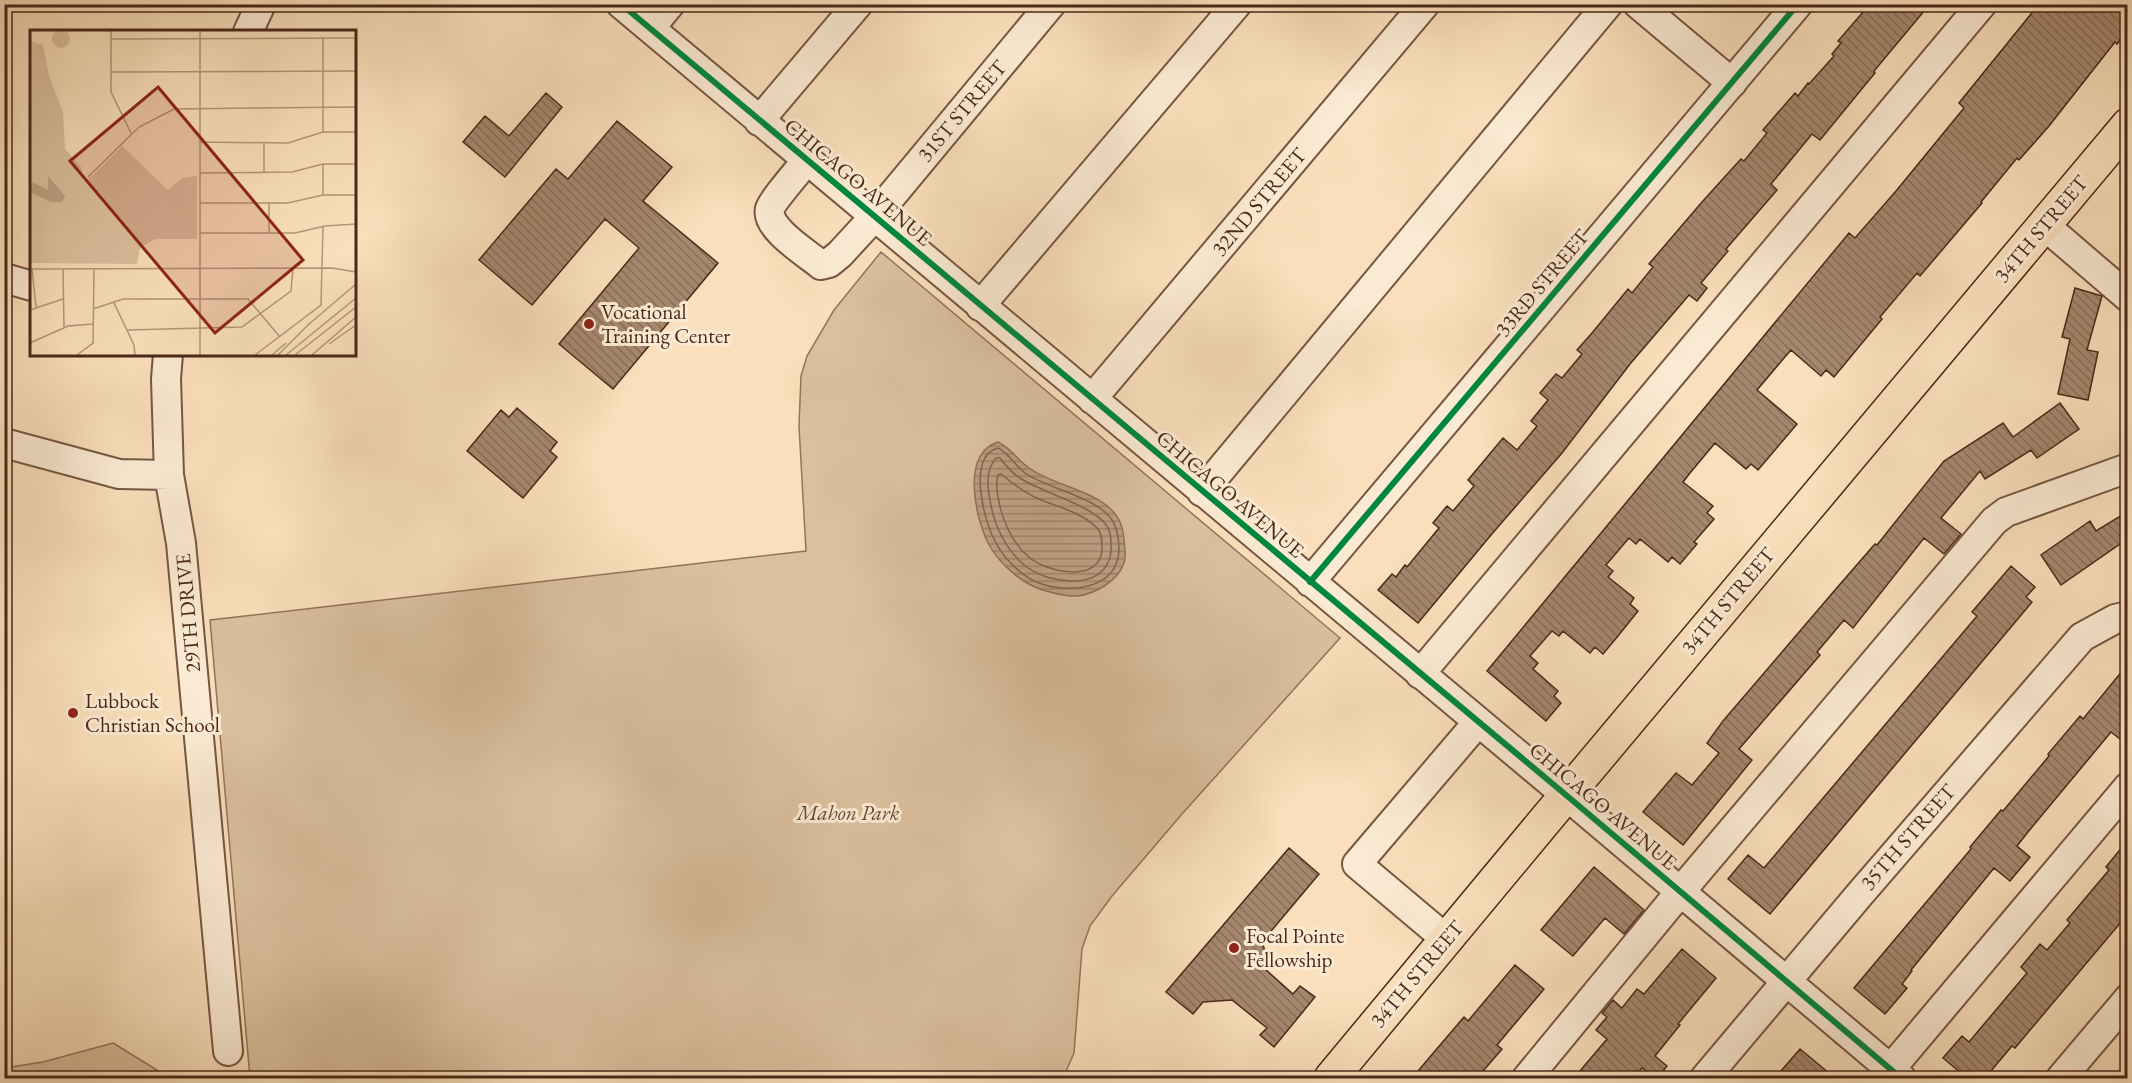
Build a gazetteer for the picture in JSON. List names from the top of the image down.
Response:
{
  "streets": {
    "main road": ["34TH STREET"],
    "street": [
      "31ST STREET",
      "CHICAGO AVENUE",
      "32ND STREET",
      "33RD STREET",
      "29TH DRIVE",
      "35TH STREET"
    ]
  },
  "crossings": [
    ["31ST STREET", "CHICAGO AVENUE"],
    ["CHICAGO AVENUE", "32ND STREET"],
    ["CHICAGO AVENUE", "34TH STREET"],
    ["CHICAGO AVENUE", "33RD STREET"],
    ["CHICAGO AVENUE", "35TH STREET"]
  ],
  "parks": ["Mahon Park"],
  "places": ["Vocational Training Center", "Lubbock Christian School", "Focal Pointe Fellowship"]
}
